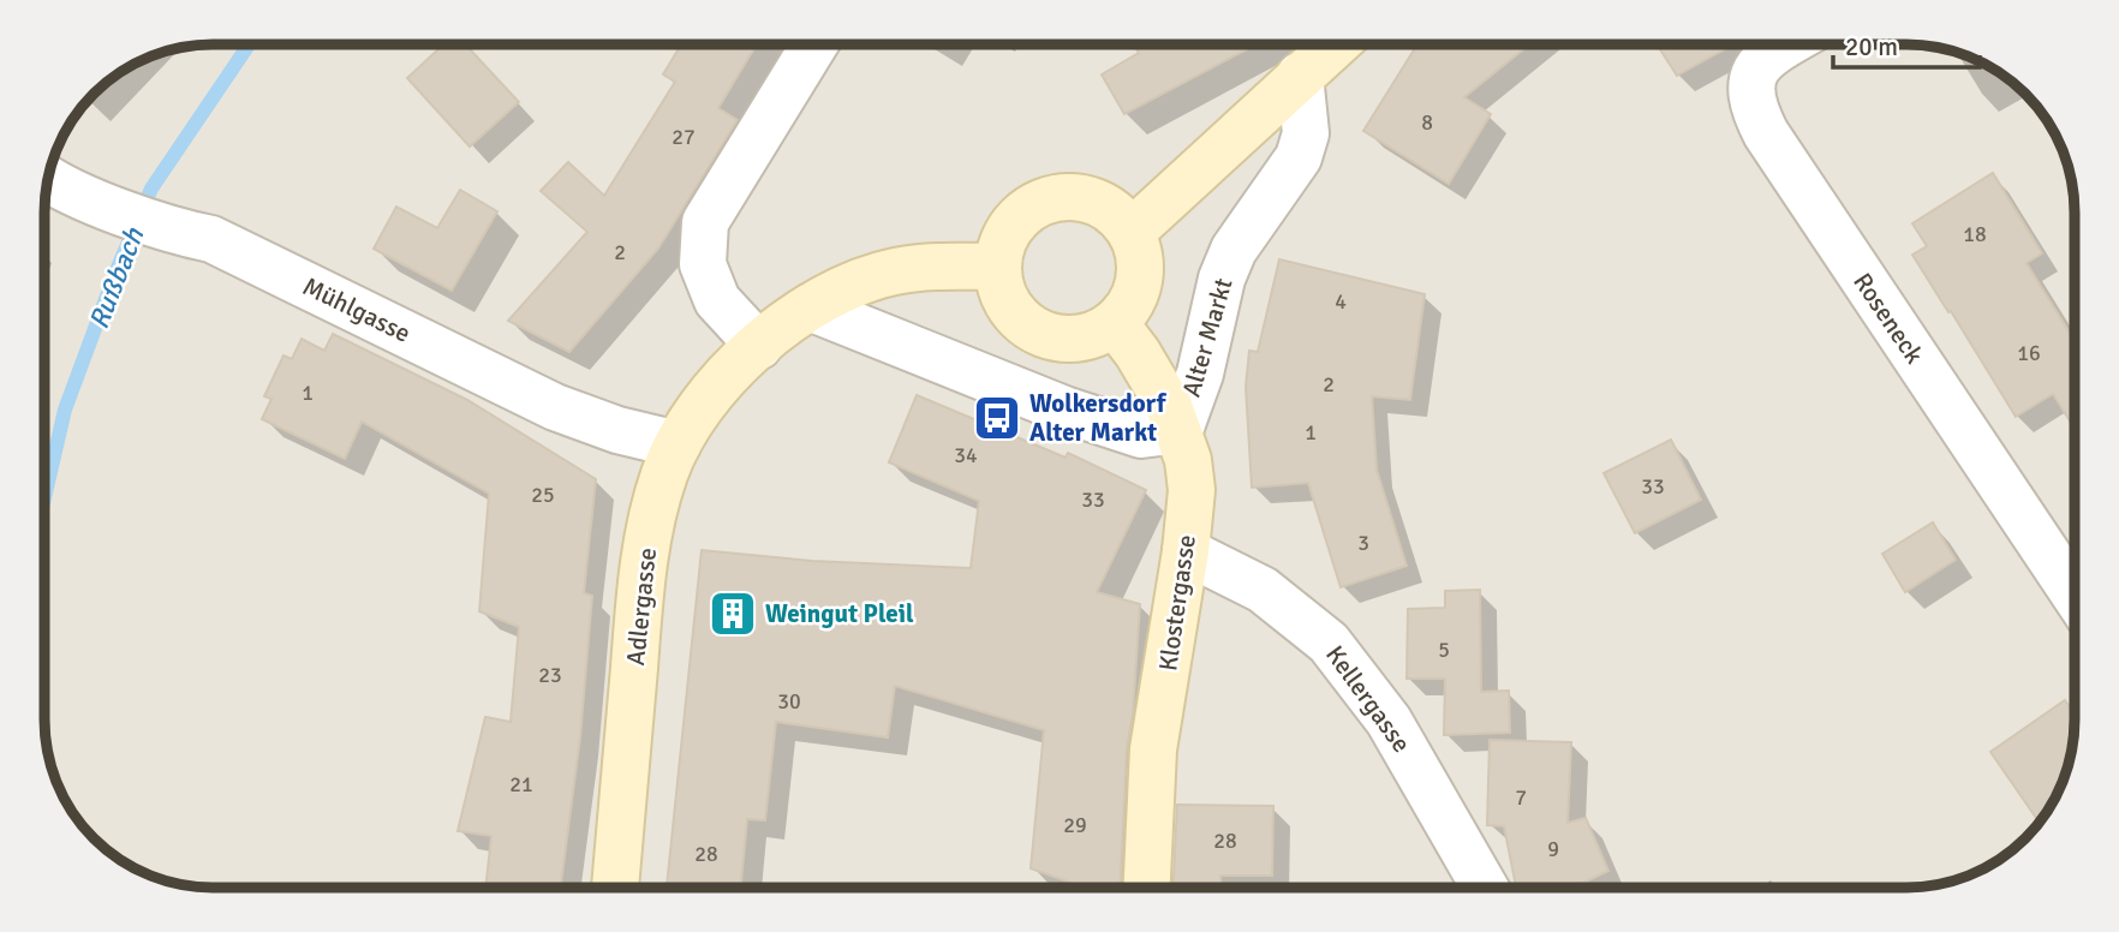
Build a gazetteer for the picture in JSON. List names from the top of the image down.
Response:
{
  "streets": {
    "main road": ["Klostergasse", "Adlergasse"],
    "street": [
      "Mühlgasse",
      "Roseneck",
      "Alter Markt",
      "Kellergasse"
    ]
  },
  "crossings": [
    ["Mühlgasse", "Adlergasse"],
    ["Alter Markt", "Klostergasse"],
    ["Alter Markt", "Adlergasse"],
    ["Klostergasse", "Adlergasse"],
    ["Klostergasse", "Kellergasse"]
  ],
  "water": ["Rußbach"],
  "places": {
    "bus stop": ["Wolkersdorf Alter Markt"],
    "building": ["Weingut Pleil"]
  },
  "house_numbers": [
    "8",
    "27",
    "18",
    "2",
    "4",
    "16",
    "2",
    "1",
    "1",
    "34",
    "33",
    "25",
    "33",
    "3",
    "5",
    "23",
    "30",
    "21",
    "7",
    "29",
    "28",
    "9",
    "28"
  ],
  "scale_bar": "20 m"
}
